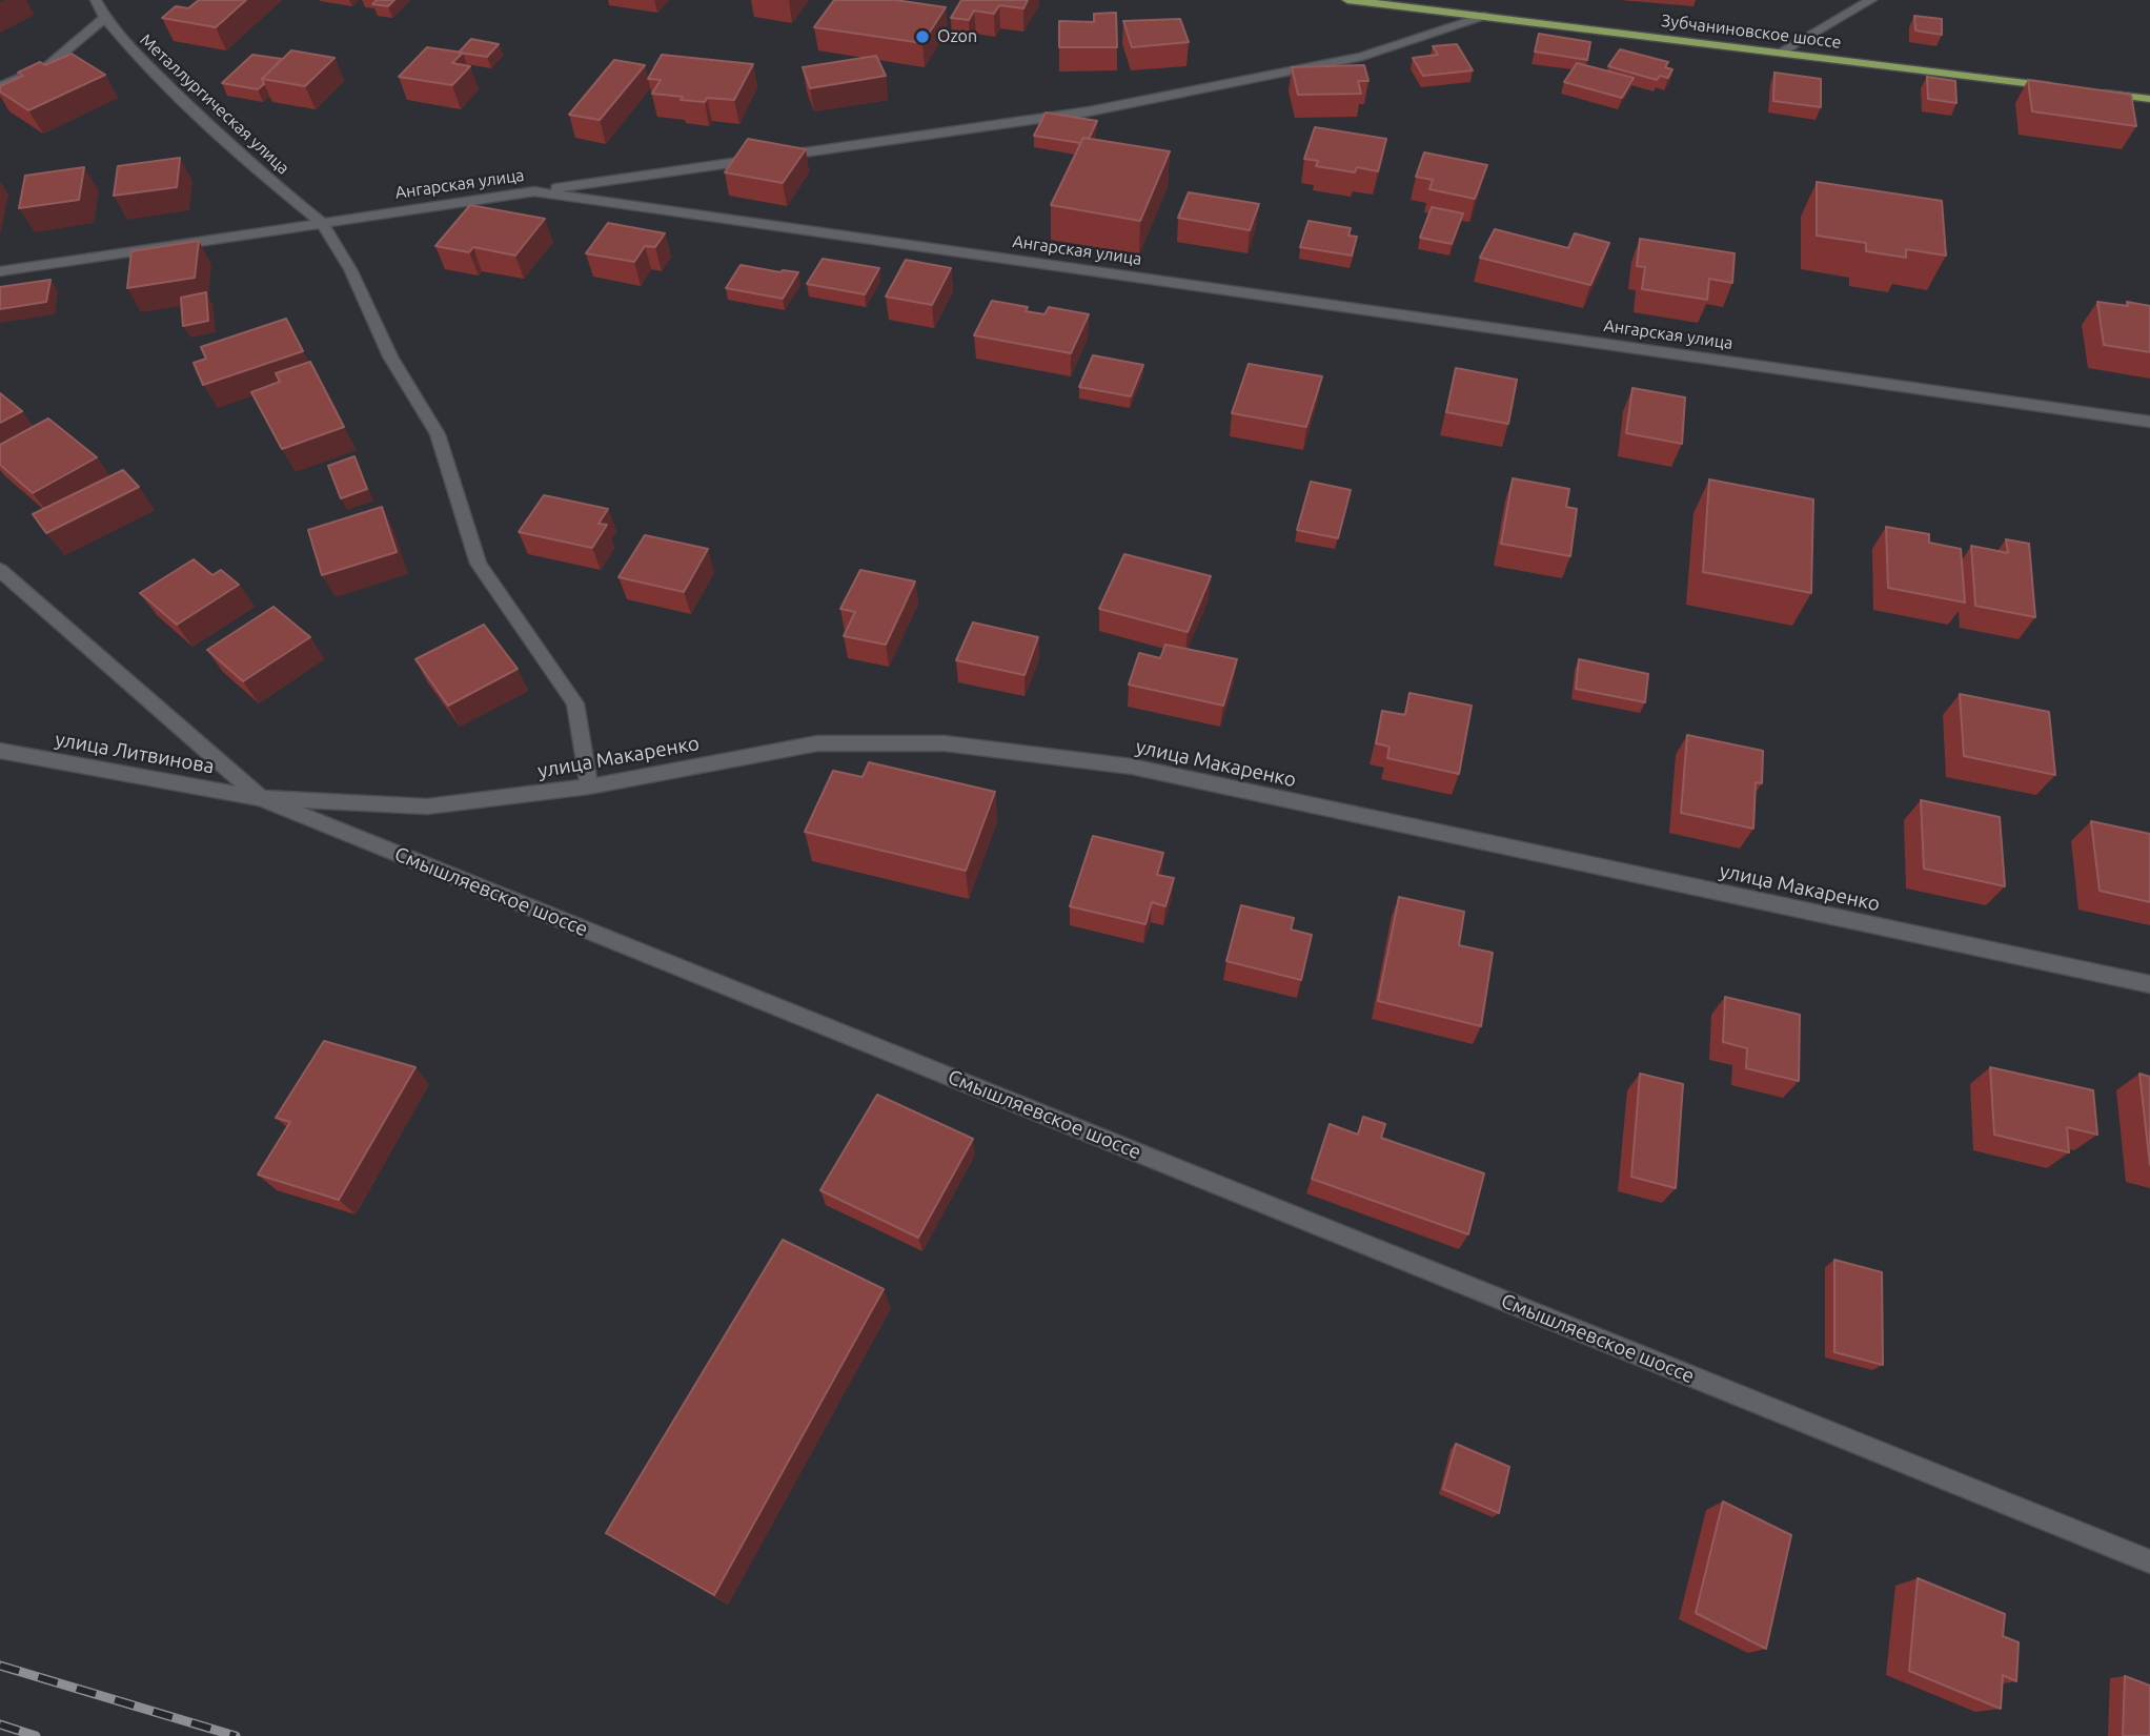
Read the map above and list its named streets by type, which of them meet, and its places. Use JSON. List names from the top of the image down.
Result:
{
  "streets": {
    "main road": ["Зубчаниновское шоссе"],
    "street": [
      "Металлургическая улица",
      "Ангарская улица",
      "улица Литвинова",
      "улица Макаренко",
      "Смышляевское шоссе"
    ]
  },
  "crossings": [
    ["Металлургическая улица", "Ангарская улица"],
    ["Металлургическая улица", "улица Макаренко"],
    ["улица Литвинова", "улица Макаренко"],
    ["улица Литвинова", "Смышляевское шоссе"],
    ["улица Макаренко", "Смышляевское шоссе"]
  ],
  "places": ["Ozon"]
}
